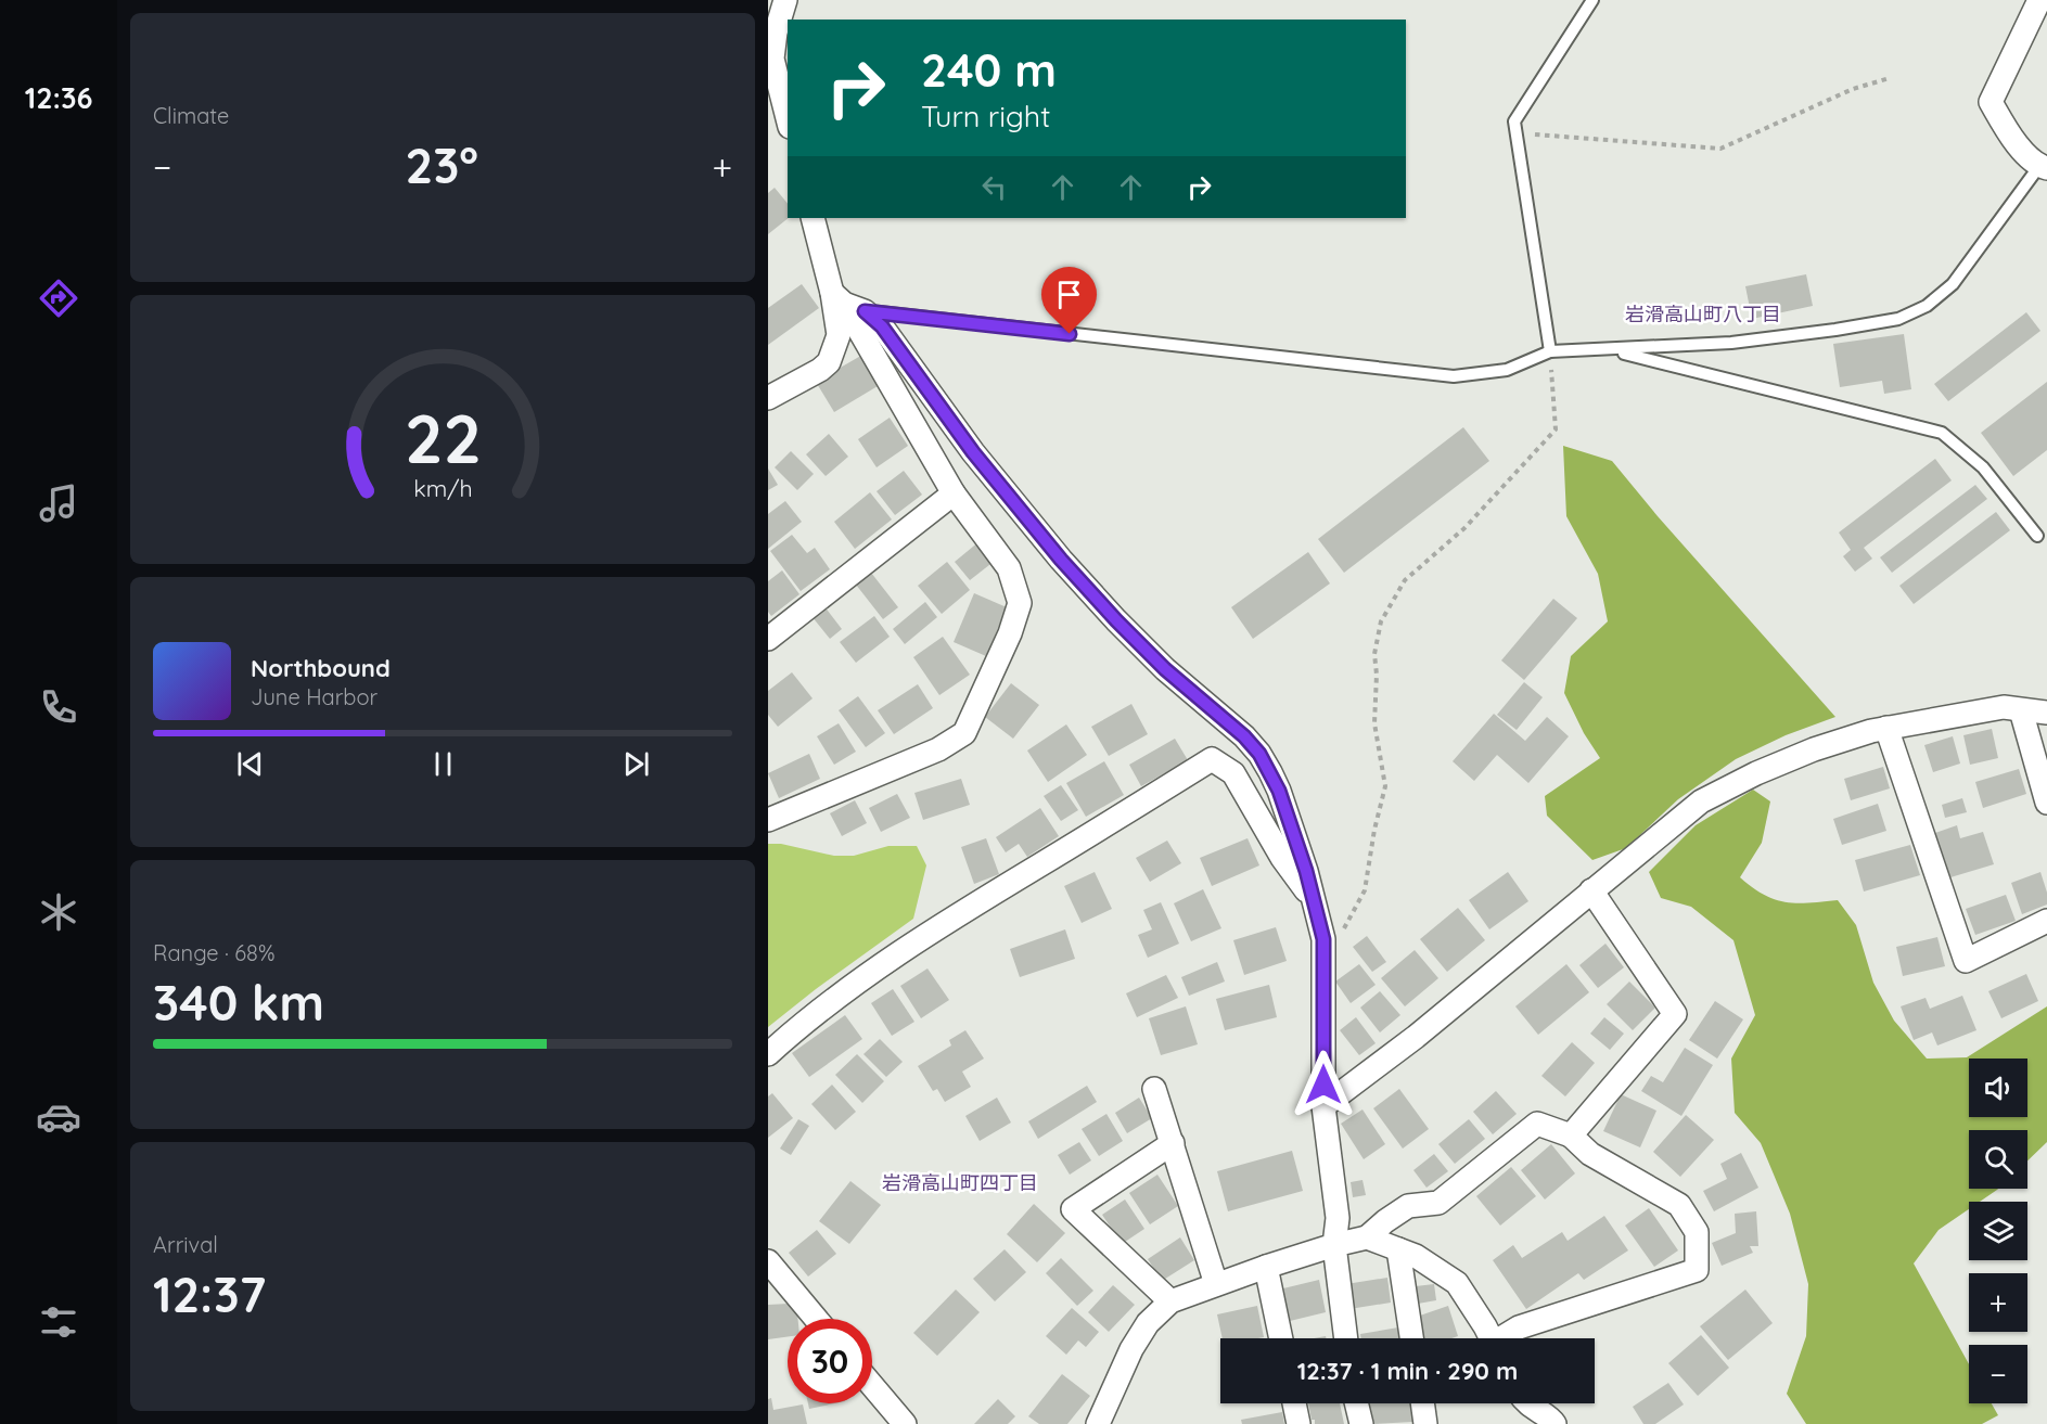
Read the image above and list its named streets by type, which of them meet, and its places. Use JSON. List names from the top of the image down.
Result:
{
  "districts": ["岩滑高山町八丁目", "岩滑高山町四丁目"],
  "page": {
    "tabs": "12:36",
    "tile": [
      "Climate",
      ["Range · 68%", "340 km"],
      ["Arrival", "12:37"]
    ],
    "turn": ["240 m", "Turn right"],
    "heat": ["−", "23°", "+"],
    "song": ["Northbound", "June Harbor"],
    "map_buttons": ["+", "−"],
    "limit": "30",
    "trip": "12:37 · 1 min · 290 m",
    "gauge": ["22", "km/h"]
  }
}
